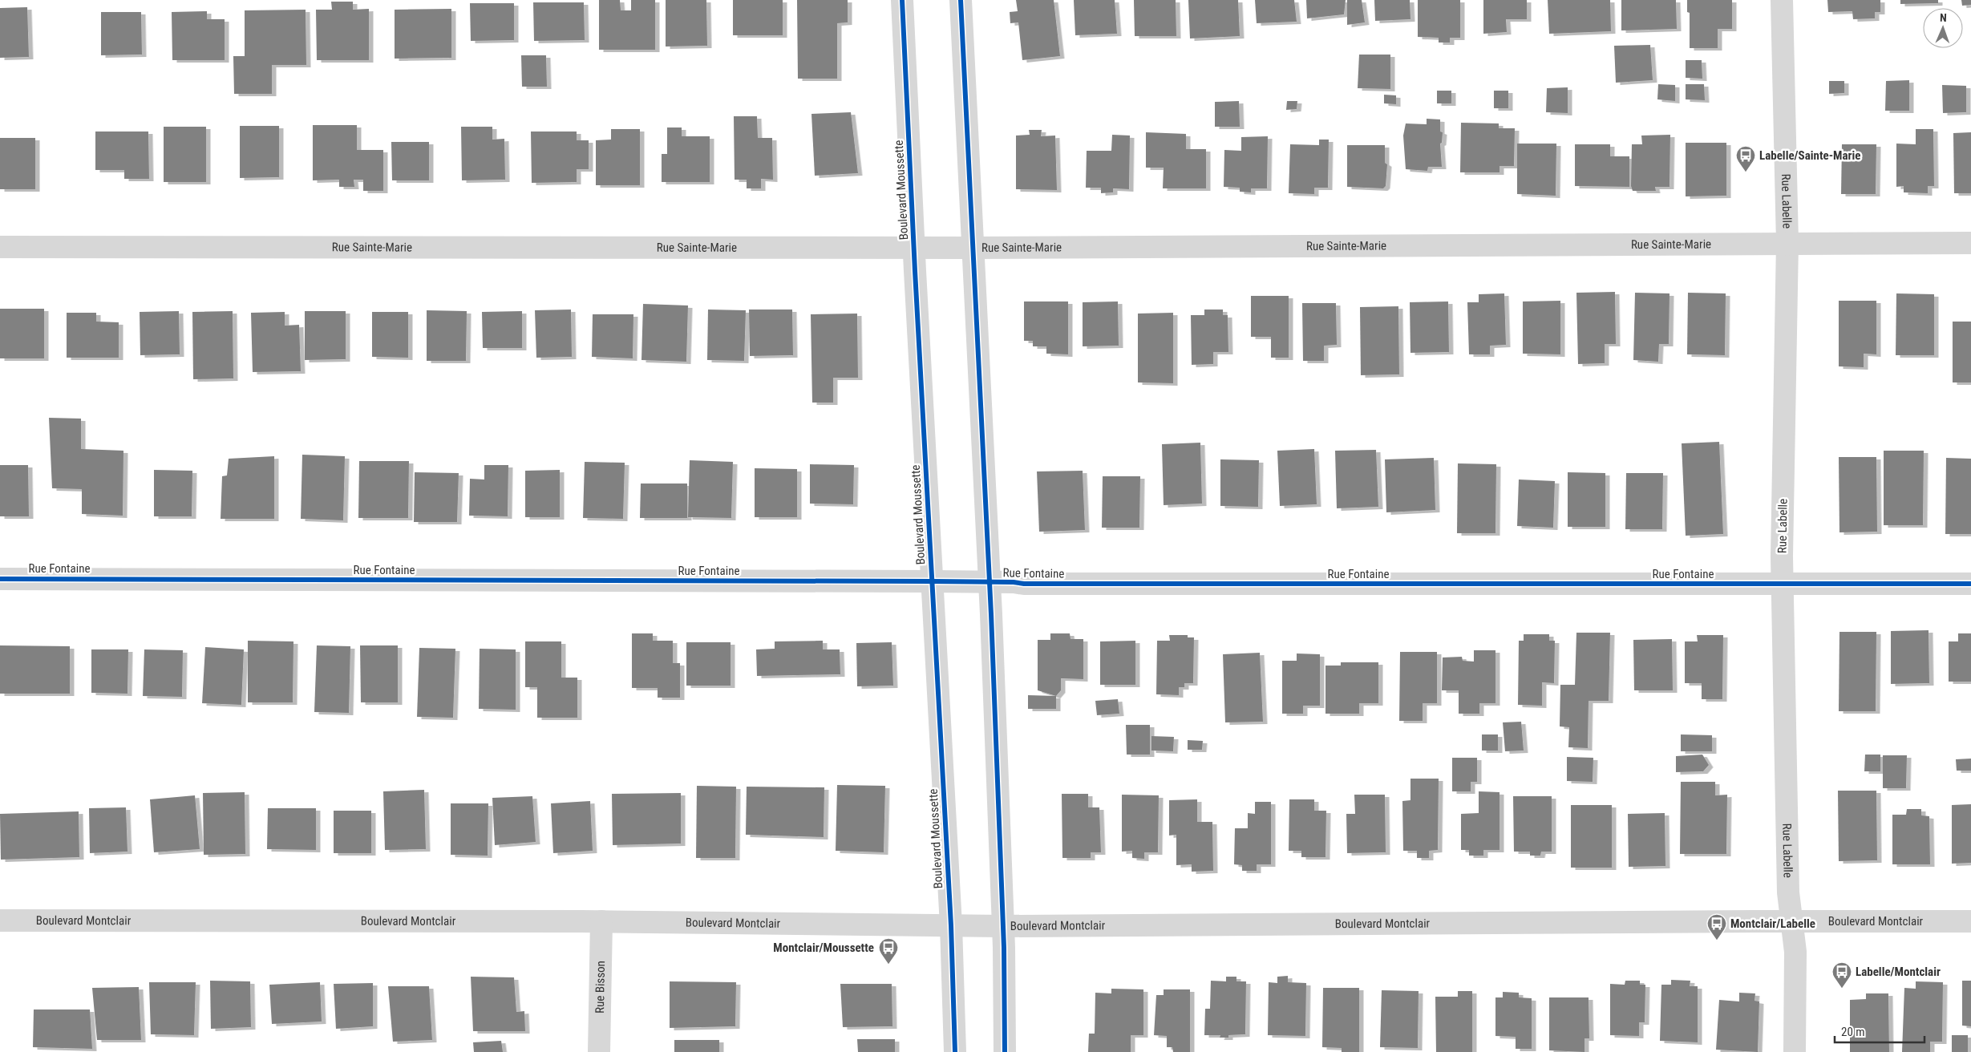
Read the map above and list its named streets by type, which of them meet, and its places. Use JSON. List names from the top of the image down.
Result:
{
  "streets": {
    "street": [
      "Boulevard Moussette",
      "Rue Labelle",
      "Rue Sainte-Marie",
      "Rue Fontaine",
      "Boulevard Montclair",
      "Rue Bisson"
    ]
  },
  "crossings": [
    ["Boulevard Moussette", "Rue Sainte-Marie"],
    ["Boulevard Moussette", "Rue Fontaine"],
    ["Boulevard Moussette", "Boulevard Montclair"],
    ["Rue Labelle", "Rue Sainte-Marie"],
    ["Rue Labelle", "Rue Fontaine"],
    ["Rue Labelle", "Boulevard Montclair"],
    ["Boulevard Montclair", "Rue Bisson"]
  ],
  "places": {
    "bus stop": [
      "Labelle/Sainte-Marie",
      "Montclair/Labelle",
      "Montclair/Moussette",
      "Labelle/Montclair"
    ]
  },
  "scale_bar": "20 m",
  "north": "top"
}
